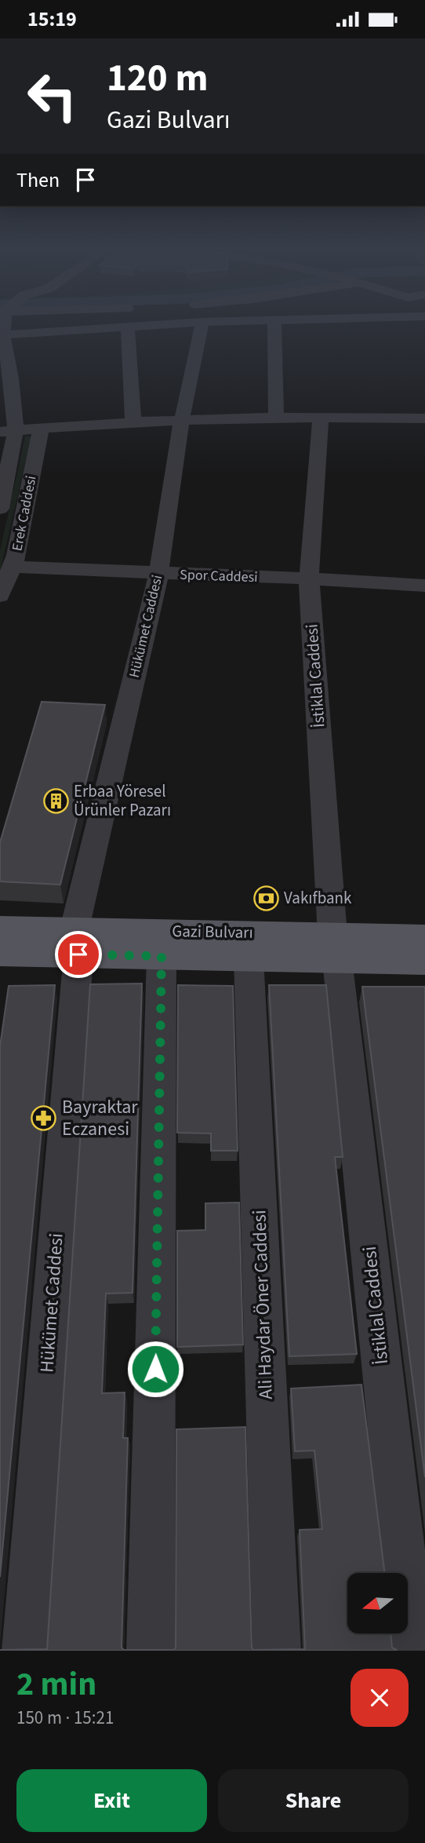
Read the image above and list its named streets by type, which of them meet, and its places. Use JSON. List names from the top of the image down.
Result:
{
  "streets": {
    "main road": ["Gazi Bulvarı"],
    "street": [
      "Erek Caddesi",
      "Spor Caddesi",
      "Hükümet Caddesi",
      "İstiklal Caddesi",
      "Ali Haydar Öner Caddesi"
    ]
  },
  "crossings": [
    ["Erek Caddesi", "Spor Caddesi"],
    ["Spor Caddesi", "Hükümet Caddesi"],
    ["Spor Caddesi", "İstiklal Caddesi"],
    ["Hükümet Caddesi", "Gazi Bulvarı"],
    ["İstiklal Caddesi", "Gazi Bulvarı"],
    ["Gazi Bulvarı", "Ali Haydar Öner Caddesi"]
  ],
  "places": {
    "building": ["Erbaa Yöresel Ürünler Pazarı"],
    "bank": ["Vakıfbank"],
    "pharmacy": ["Bayraktar Eczanesi"]
  },
  "north": "left",
  "page": {
    "status": "15:19",
    "turn": ["120 m", "Gazi Bulvarı"],
    "then": "Then",
    "heading": ["2 min", "150 m · 15:21"],
    "buttons": ["Exit", "Share"]
  }
}
